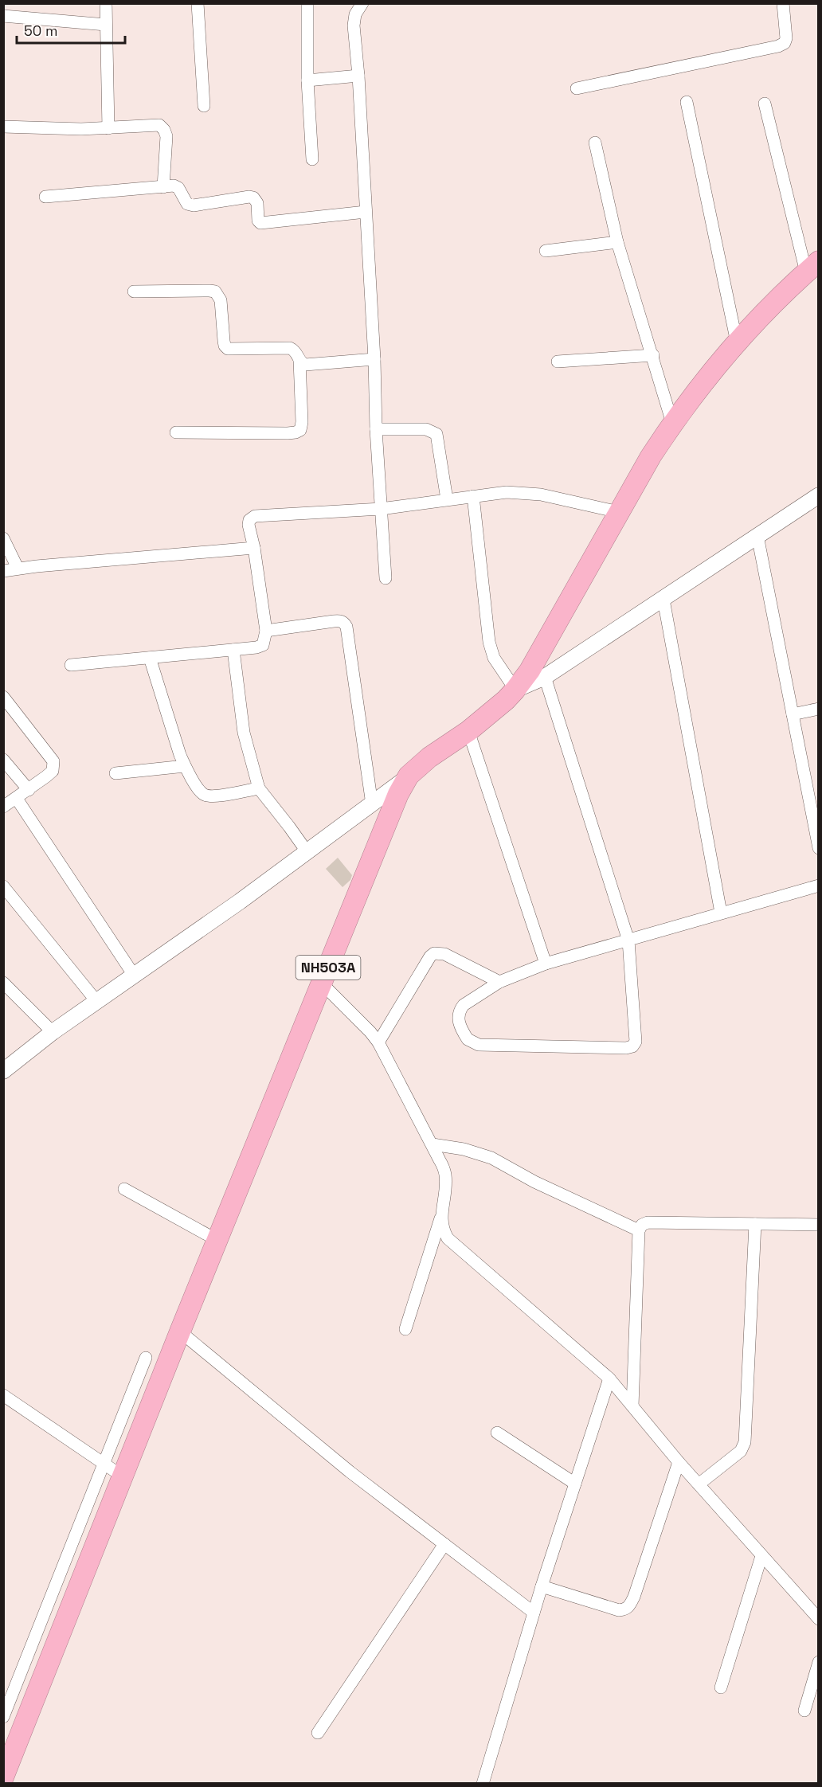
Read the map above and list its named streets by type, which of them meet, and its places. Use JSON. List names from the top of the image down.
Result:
{
  "streets": {
    "highway": ["NH503A"]
  },
  "scale_bar": "50 m"
}
